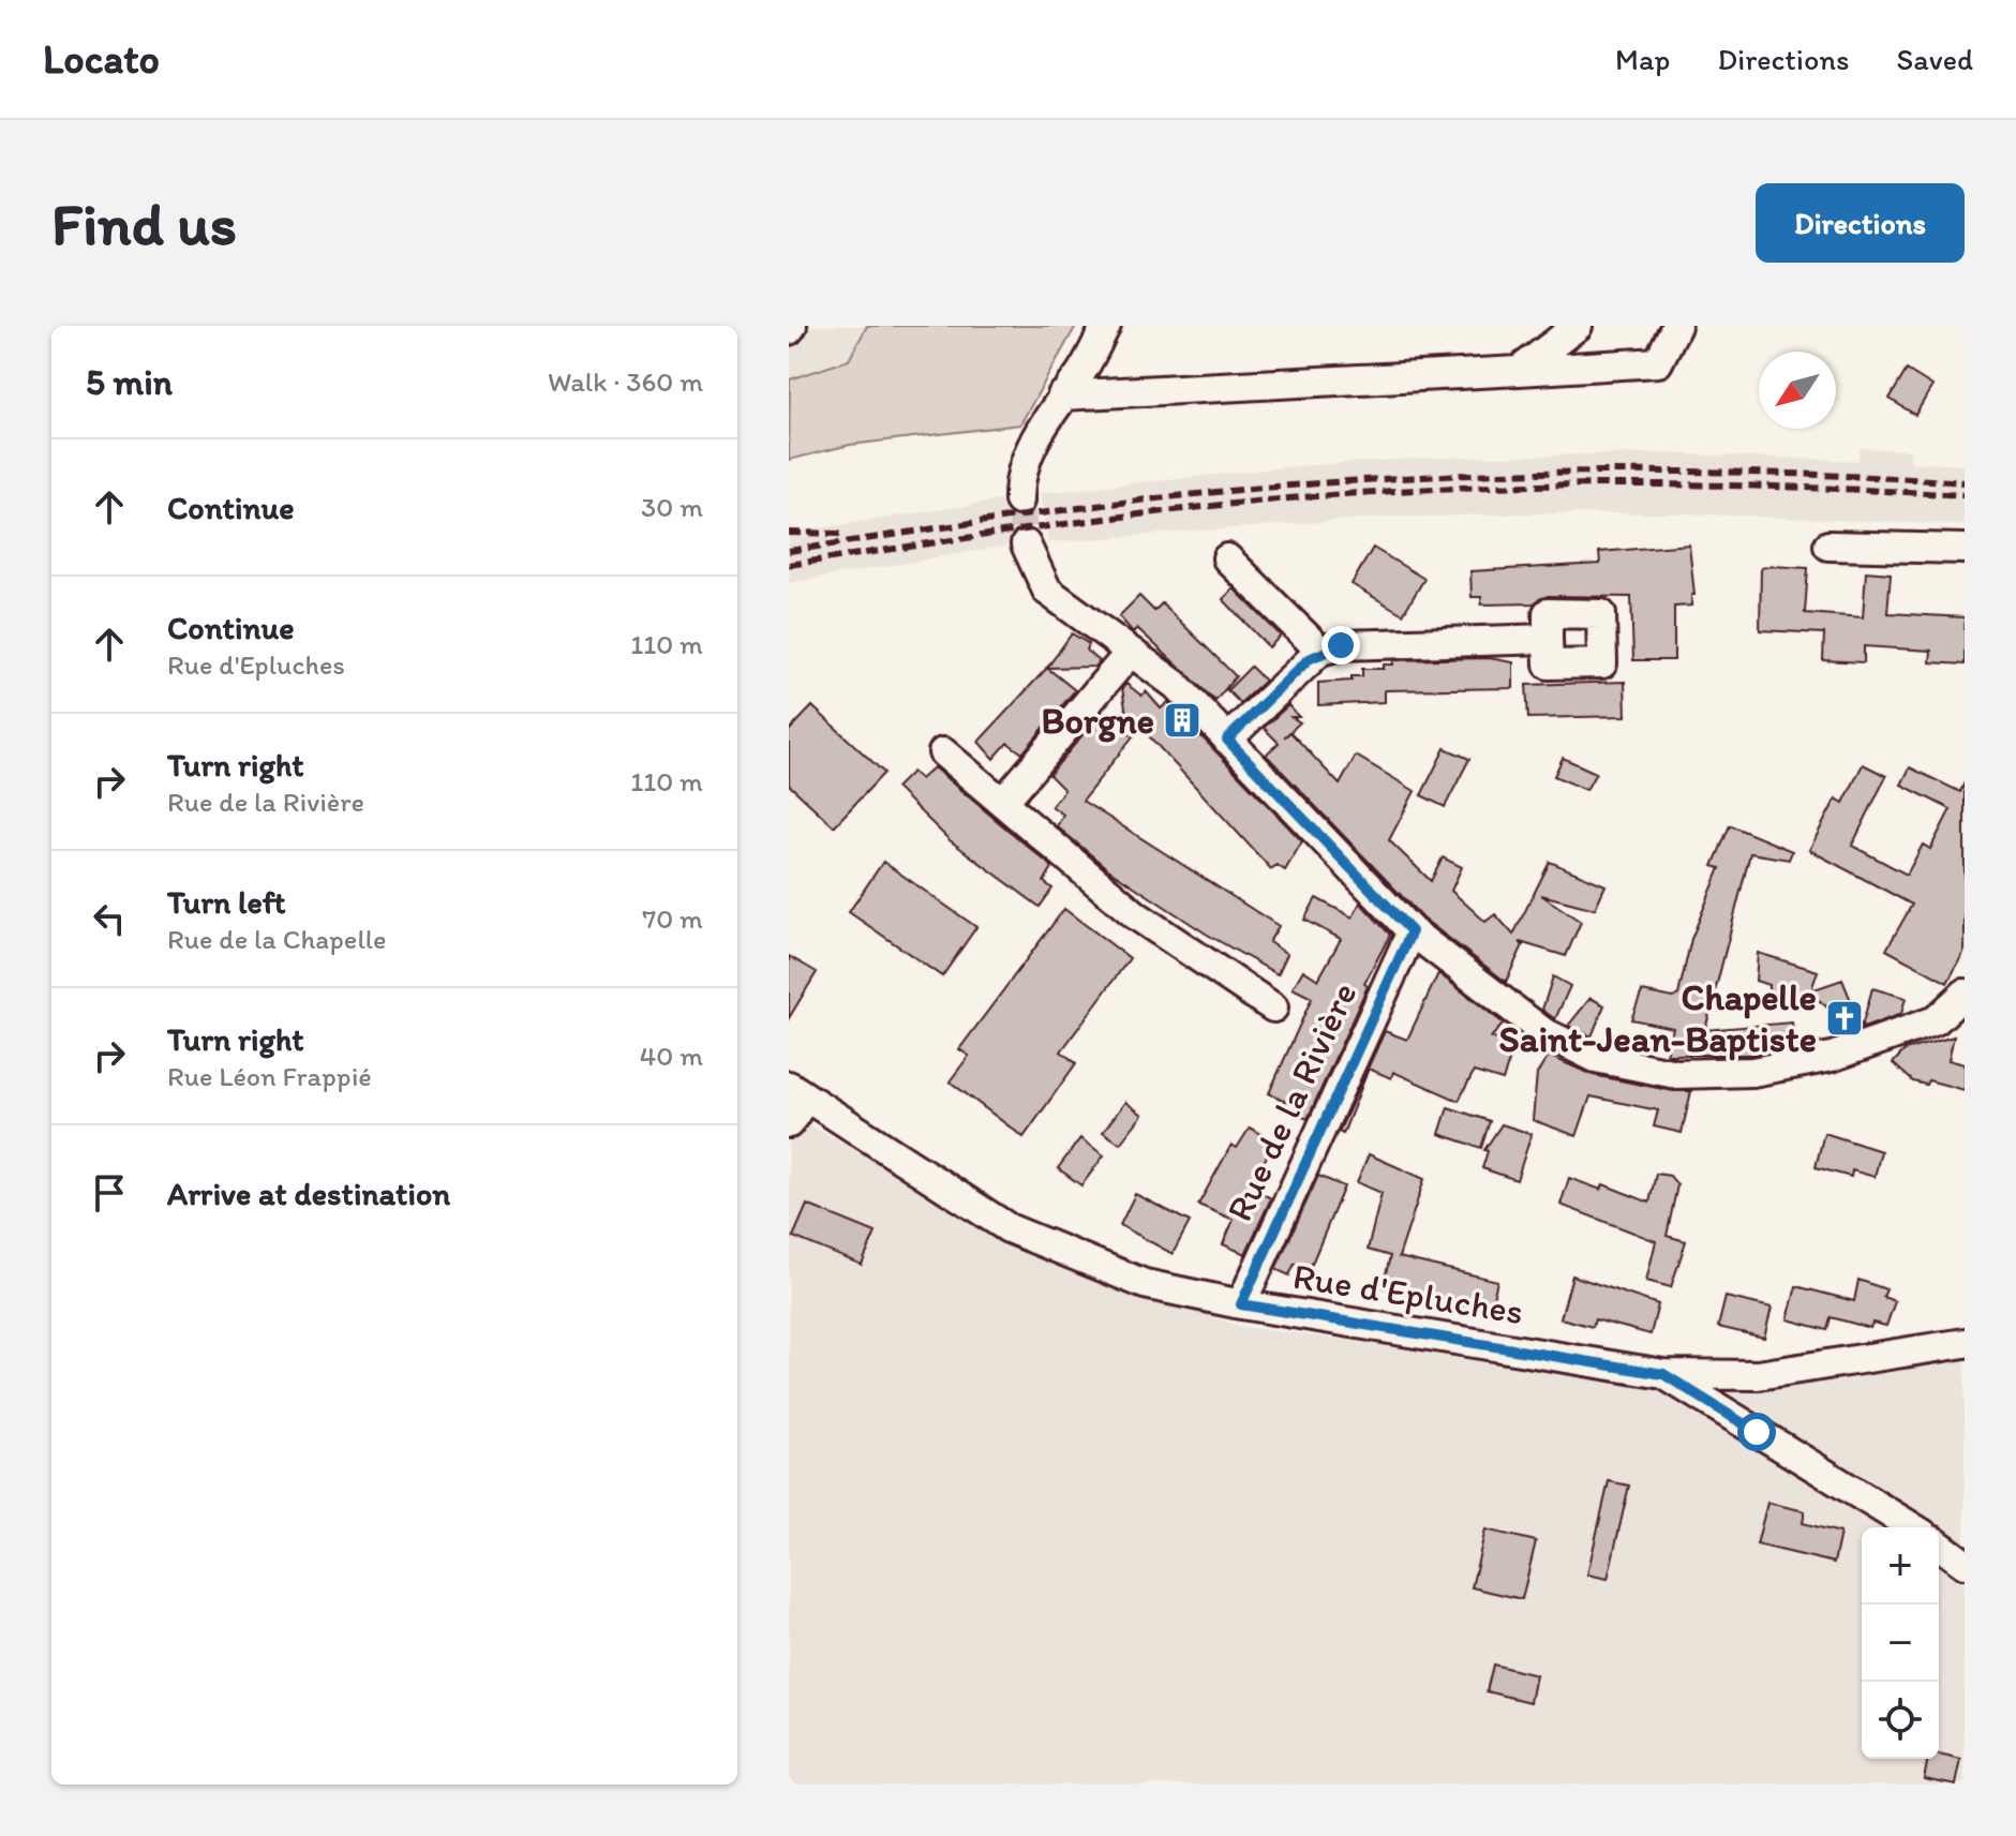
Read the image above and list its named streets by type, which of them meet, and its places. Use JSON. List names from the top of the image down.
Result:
{
  "streets": {
    "street": ["Rue de la Rivière", "Rue d'Epluches"]
  },
  "crossings": [
    ["Rue de la Rivière", "Rue d'Epluches"]
  ],
  "places": {
    "building": ["Borgne"],
    "church": ["Chapelle Saint-Jean-Baptiste"]
  },
  "north": "bottom left",
  "page": {
    "header": "Locato",
    "nav": ["Map", "Directions", "Saved"],
    "buttons": "Directions",
    "title": "Find us",
    "heading": ["5 min", "Walk · 360 m"],
    "list": [
      ["Continue", "30 m"],
      ["Continue", "Rue d'Epluches", "110 m"],
      ["Turn right", "Rue de la Rivière", "110 m"],
      ["Turn left", "Rue de la Chapelle", "70 m"],
      ["Turn right", "Rue Léon Frappié", "40 m"],
      "Arrive at destination"
    ],
    "map_buttons": ["+", "−"]
  }
}
